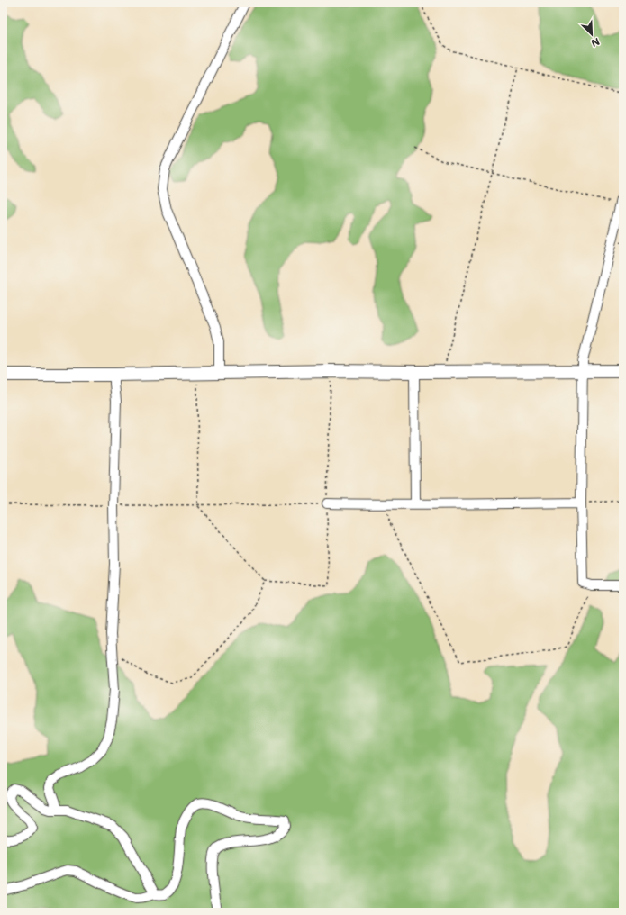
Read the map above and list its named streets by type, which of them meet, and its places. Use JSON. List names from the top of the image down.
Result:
{
  "north": "bottom right"
}
